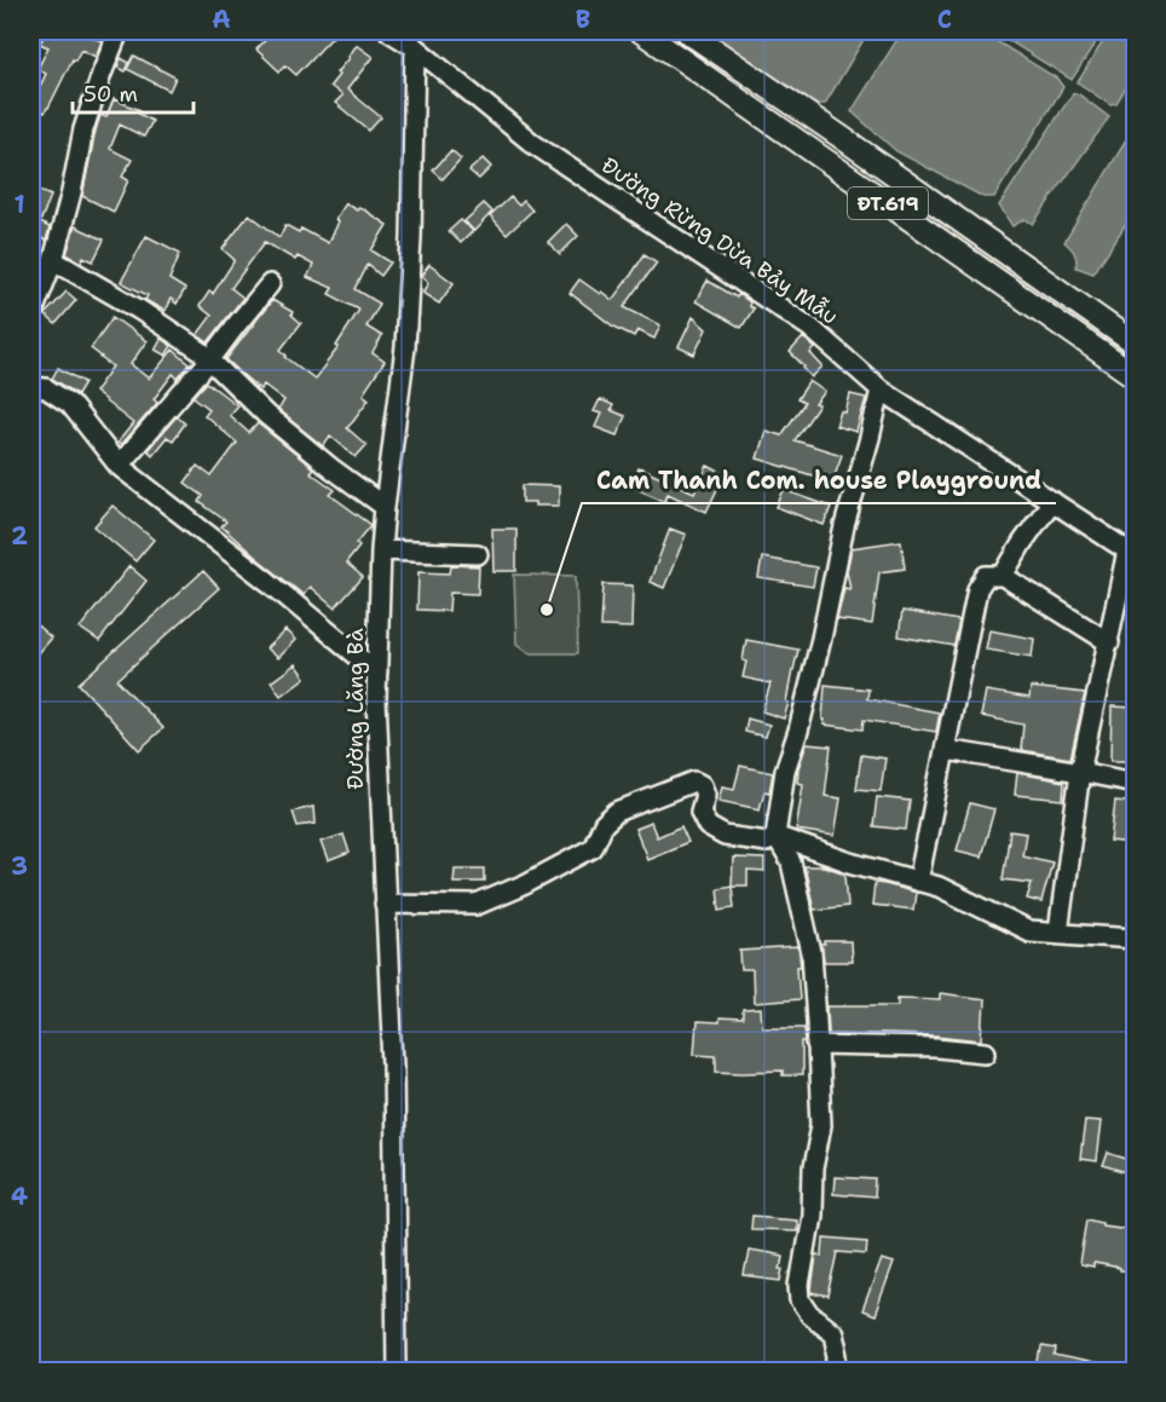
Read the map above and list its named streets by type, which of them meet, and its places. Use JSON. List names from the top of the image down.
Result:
{
  "streets": {
    "main road": ["ĐT.619"],
    "street": ["Đường Rừng Dừa Bảy Mẫu", "Đường Lăng Bà"]
  },
  "crossings": [
    ["Đường Rừng Dừa Bảy Mẫu", "Đường Lăng Bà"]
  ],
  "places": ["Cam Thanh Com. house Playground"],
  "scale_bar": "50 m",
  "grid": {
    "columns": ["A", "B", "C"],
    "rows": [
      "1",
      "2",
      "3",
      "4"
    ]
  }
}
